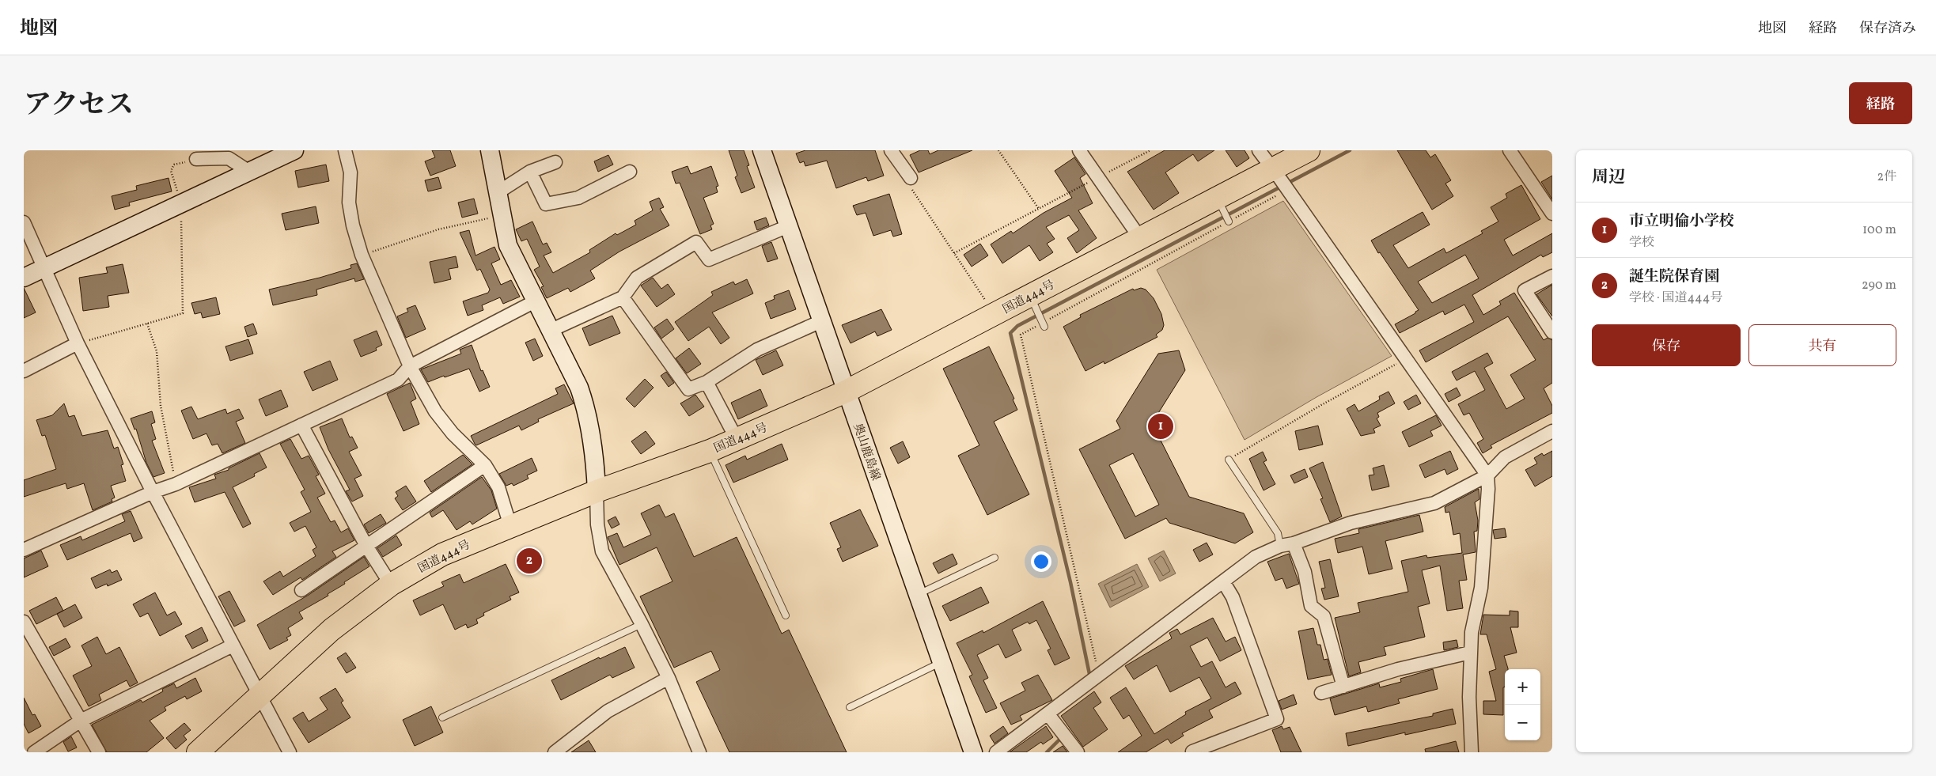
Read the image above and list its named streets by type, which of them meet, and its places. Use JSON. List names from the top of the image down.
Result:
{
  "streets": {
    "highway": ["国道444号"],
    "street": ["奥山鹿島線"]
  },
  "crossings": [
    ["国道444号", "奥山鹿島線"]
  ],
  "page": {
    "header": "地図",
    "nav": ["地図", "経路", "保存済み"],
    "title": "アクセス",
    "buttons": [
      "経路",
      ["保存", "共有"]
    ],
    "heading": ["周辺", "2件"],
    "list": [
      {
        "mark": "1",
        "name": "市立明倫小学校",
        "note": "学校",
        "value": "100 m"
      },
      {
        "mark": "2",
        "name": "誕生院保育園",
        "note": "学校 · 国道444号",
        "value": "290 m"
      }
    ],
    "pins": ["1", "2"],
    "map_buttons": ["+", "−"]
  }
}
